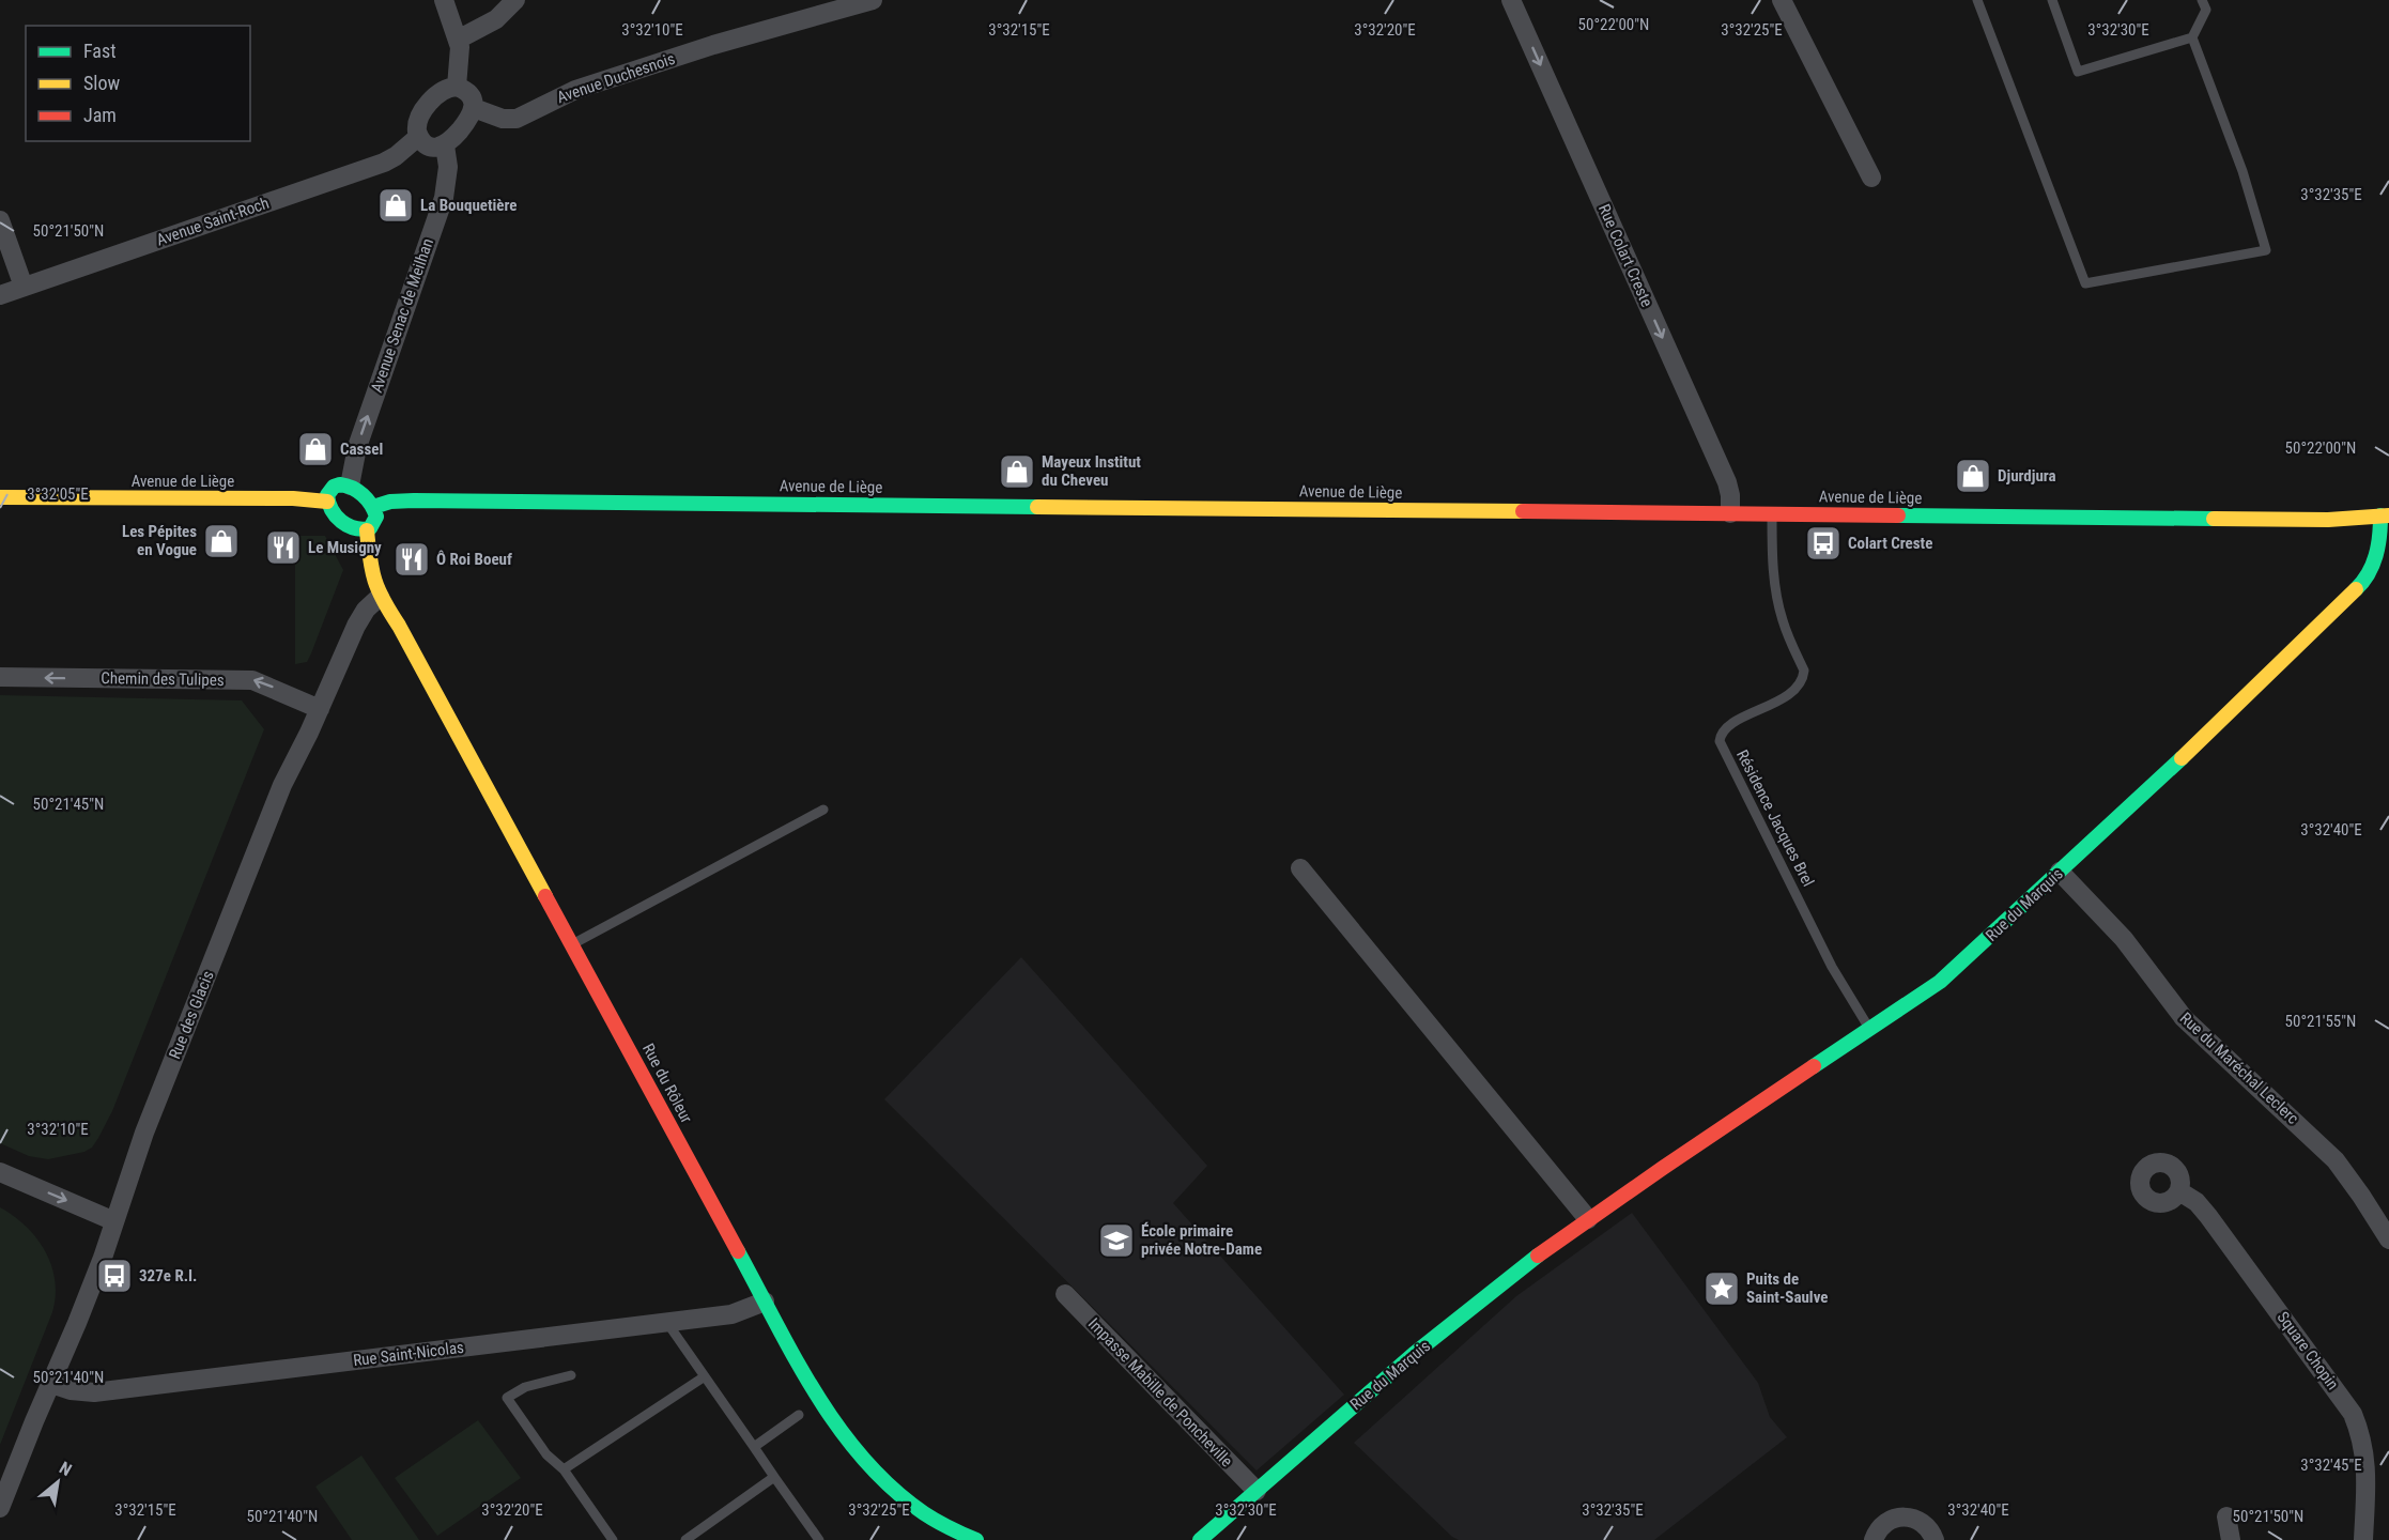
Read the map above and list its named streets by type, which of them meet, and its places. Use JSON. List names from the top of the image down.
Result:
{
  "streets": {
    "main road": ["Avenue de Liège", "Rue du Marquis", "Rue du Rôleur"],
    "street": [
      "Avenue Duchesnois",
      "Avenue Saint-Roch",
      "Rue Colart Creste",
      "Avenue Senac de Meilhan",
      "Chemin des Tulipes",
      "Rue des Glacis",
      "Rue du Maréchal Leclerc",
      "Square Chopin",
      "Rue Saint-Nicolas",
      "Impasse Mabille de Poncheville"
    ],
    "lane": ["Résidence Jacques Brel"]
  },
  "crossings": [
    ["Avenue Duchesnois", "Avenue Saint-Roch"],
    ["Avenue Duchesnois", "Avenue Senac de Meilhan"],
    ["Avenue Saint-Roch", "Avenue Senac de Meilhan"],
    ["Rue Colart Creste", "Avenue de Liège"],
    ["Avenue Senac de Meilhan", "Avenue de Liège"],
    ["Avenue de Liège", "Résidence Jacques Brel"],
    ["Avenue de Liège", "Rue du Marquis"],
    ["Chemin des Tulipes", "Rue des Glacis"],
    ["Résidence Jacques Brel", "Rue du Marquis"],
    ["Rue du Marquis", "Rue du Maréchal Leclerc"],
    ["Rue du Marquis", "Impasse Mabille de Poncheville"],
    ["Rue des Glacis", "Rue du Rôleur"],
    ["Rue des Glacis", "Rue Saint-Nicolas"],
    ["Rue du Rôleur", "Rue Saint-Nicolas"]
  ],
  "one_way": ["Rue Colart Creste", "Avenue Senac de Meilhan", "Chemin des Tulipes"],
  "places": {
    "shop": [
      "La Bouquetière",
      "Cassel",
      "Mayeux Institut du Cheveu",
      "Djurdjura",
      "Les Pépites en Vogue"
    ],
    "bus stop": ["Colart Creste", "327e R.I."],
    "restaurant": ["Le Musigny", "Ô Roi Boeuf"],
    "school or university": ["École primaire privée Notre-Dame"],
    "place": ["Puits de Saint-Saulve"]
  },
  "legend": ["Fast", "Slow", "Jam"],
  "north": "top right",
  "coordinates": [
    "50°22'00\"N",
    "3°32'10\"E",
    "3°32'20\"E",
    "3°32'30\"E",
    "3°32'15\"E",
    "3°32'25\"E",
    "3°32'35\"E",
    "50°21'50\"N",
    "3°32'05\"E",
    "50°21'45\"N",
    "3°32'40\"E",
    "50°21'55\"N",
    "50°21'40\"N",
    "3°32'45\"E"
  ]
}
